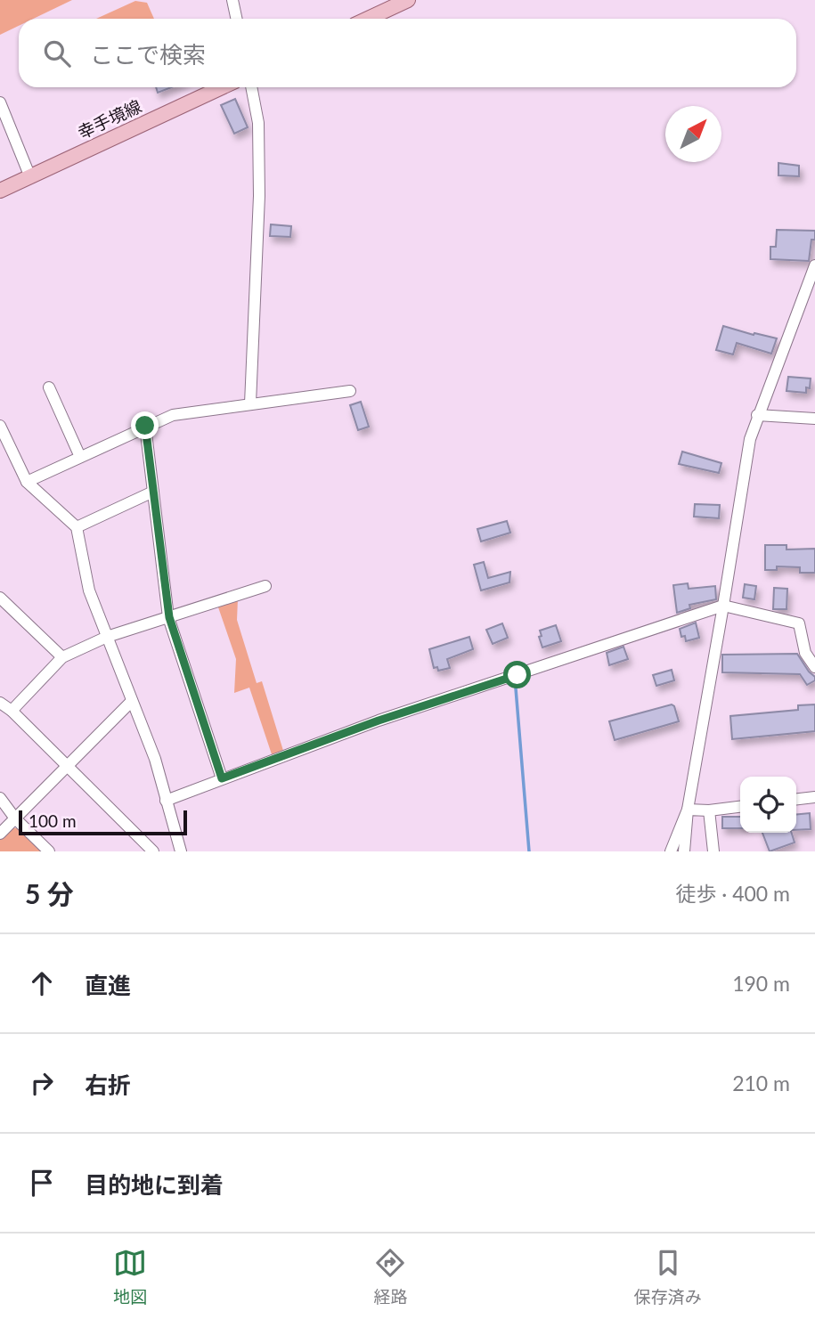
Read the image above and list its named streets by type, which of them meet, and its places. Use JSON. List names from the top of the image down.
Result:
{
  "streets": {
    "main road": ["幸手境線"]
  },
  "scale_bar": "100 m",
  "north": "top right",
  "page": {
    "search": "ここで検索",
    "scale": "100 m",
    "heading": ["5 分", "徒歩 · 400 m"],
    "list": [
      ["直進", "190 m"],
      ["右折", "210 m"],
      "目的地に到着"
    ],
    "nav": ["地図", "経路", "保存済み"]
  }
}
